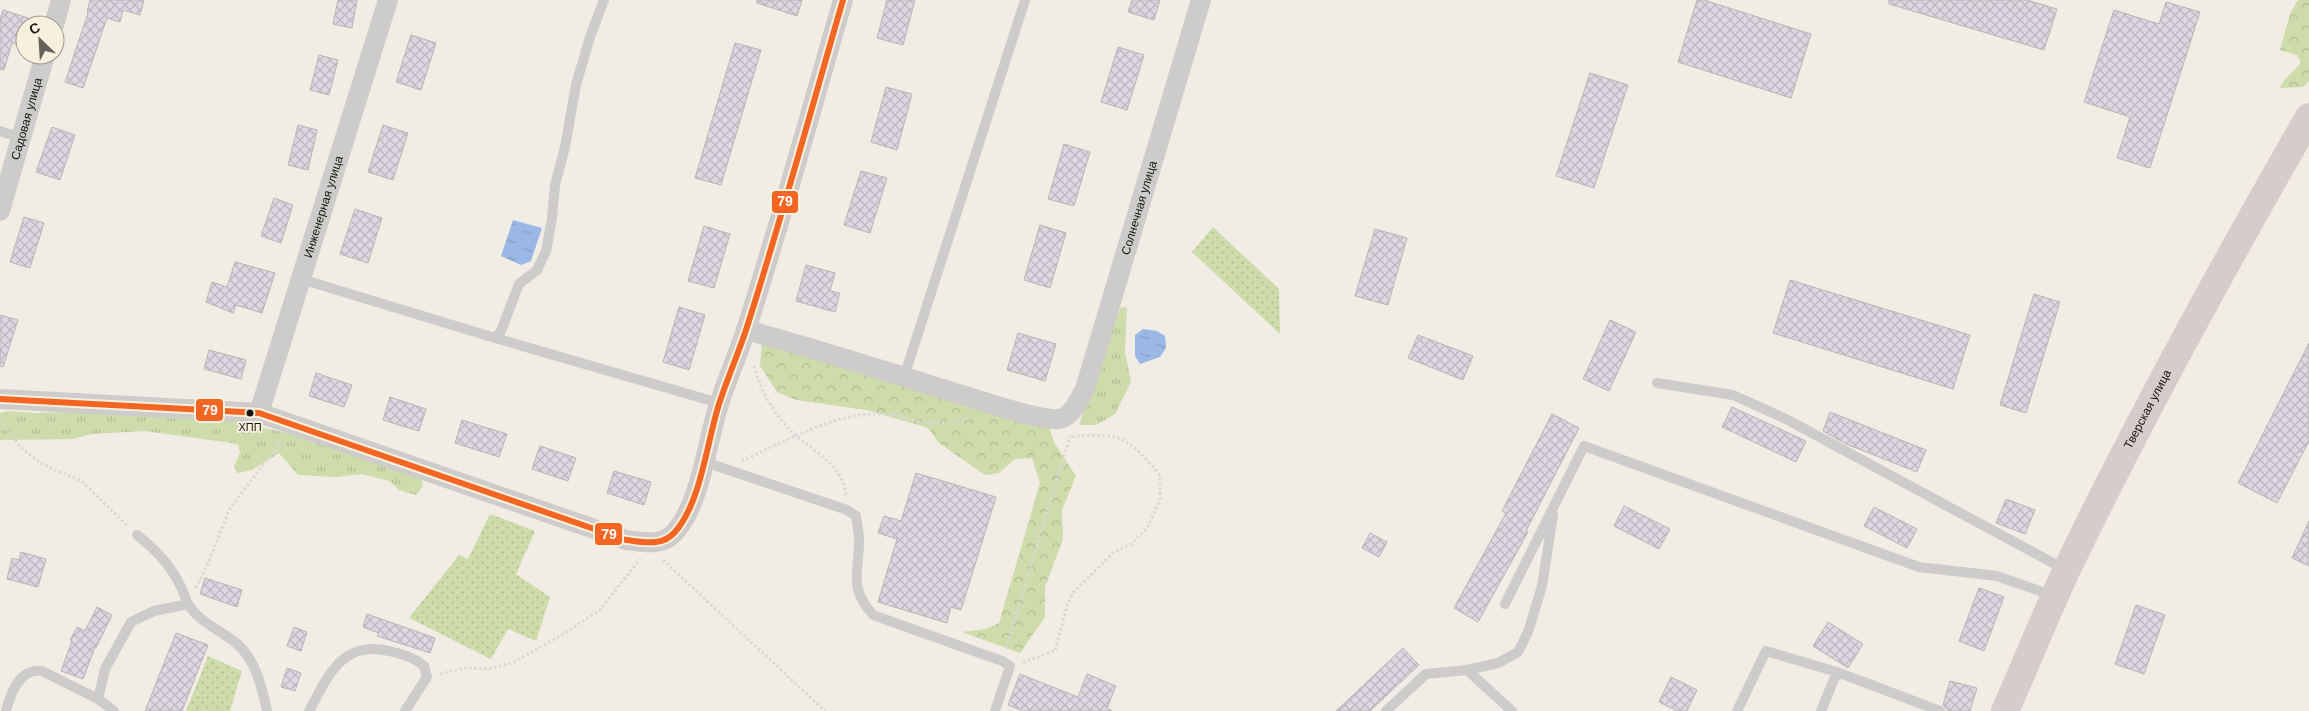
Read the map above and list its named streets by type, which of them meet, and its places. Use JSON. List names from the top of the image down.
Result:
{
  "streets": {
    "main road": ["Тверская улица"],
    "street": ["Садовая улица", "Инженерная улица", "Солнечная улица"]
  },
  "places": ["ХПП"],
  "lines": ["transit line 79"],
  "north": "top left"
}
